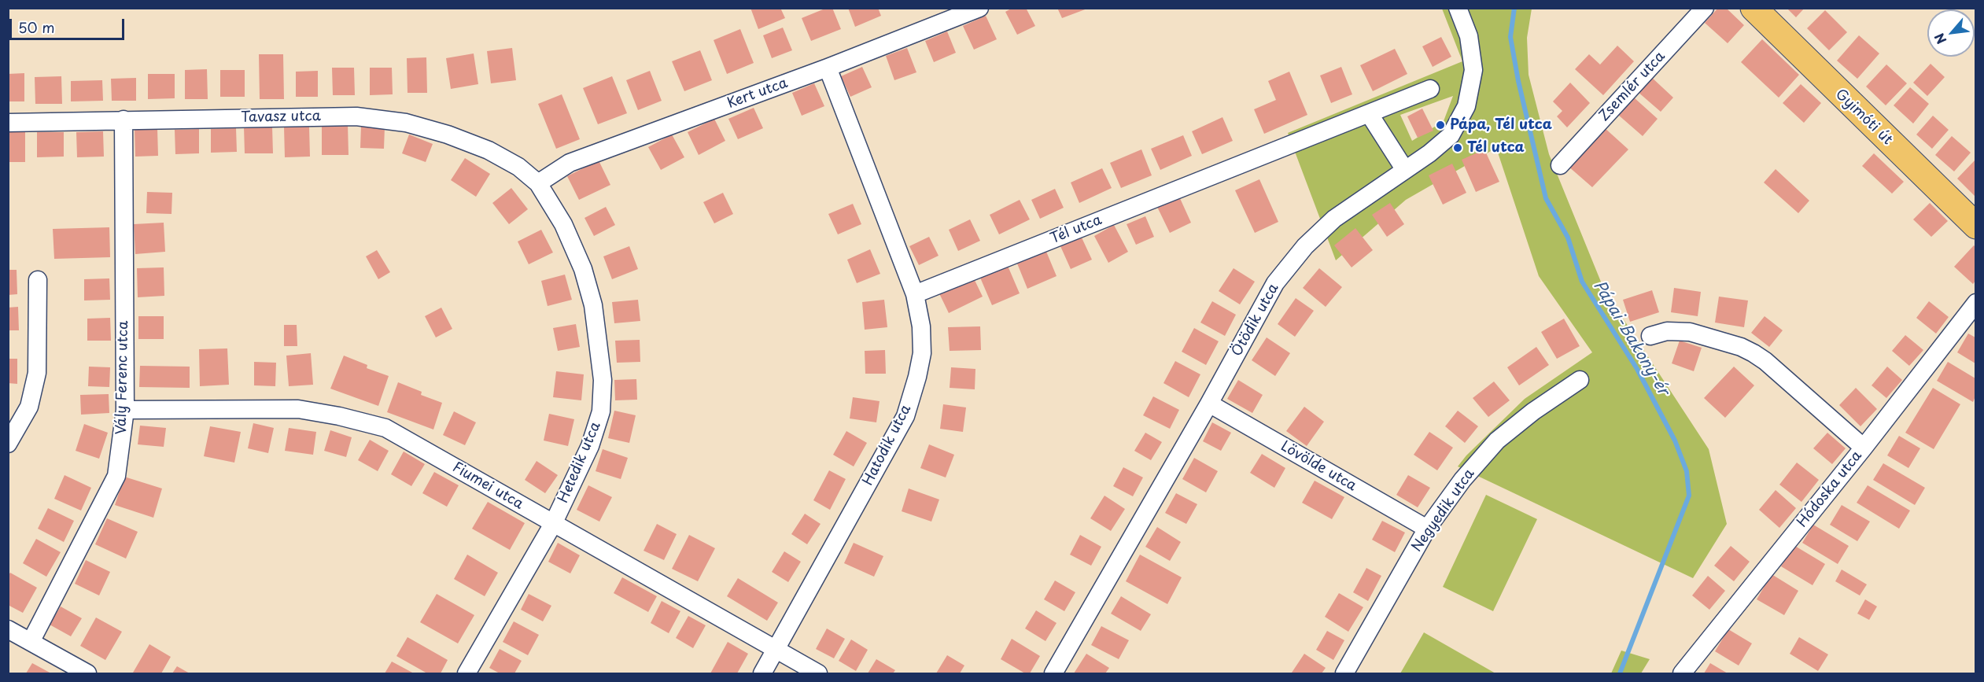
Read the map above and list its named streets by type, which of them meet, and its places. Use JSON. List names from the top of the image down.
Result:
{
  "streets": {
    "main road": ["Gyimóti út"],
    "street": [
      "Zsemlér utca",
      "Kert utca",
      "Tavasz utca",
      "Tél utca",
      "Ötödik utca",
      "Vály Ferenc utca",
      "Hatodik utca",
      "Hetedik utca",
      "Lövölde utca",
      "Fiumei utca",
      "Hódoska utca",
      "Negyedik utca"
    ]
  },
  "crossings": [
    ["Kert utca", "Tavasz utca"],
    ["Kert utca", "Hatodik utca"],
    ["Kert utca", "Hetedik utca"],
    ["Tavasz utca", "Vály Ferenc utca"],
    ["Tavasz utca", "Hetedik utca"],
    ["Tél utca", "Hatodik utca"],
    ["Ötödik utca", "Lövölde utca"],
    ["Vály Ferenc utca", "Fiumei utca"],
    ["Hatodik utca", "Fiumei utca"],
    ["Hetedik utca", "Fiumei utca"],
    ["Lövölde utca", "Negyedik utca"]
  ],
  "water": ["Pápai-Bakony-ér"],
  "places": ["Pápa, Tél utca", "Tél utca"],
  "scale_bar": "50 m",
  "north": "bottom left"
}
